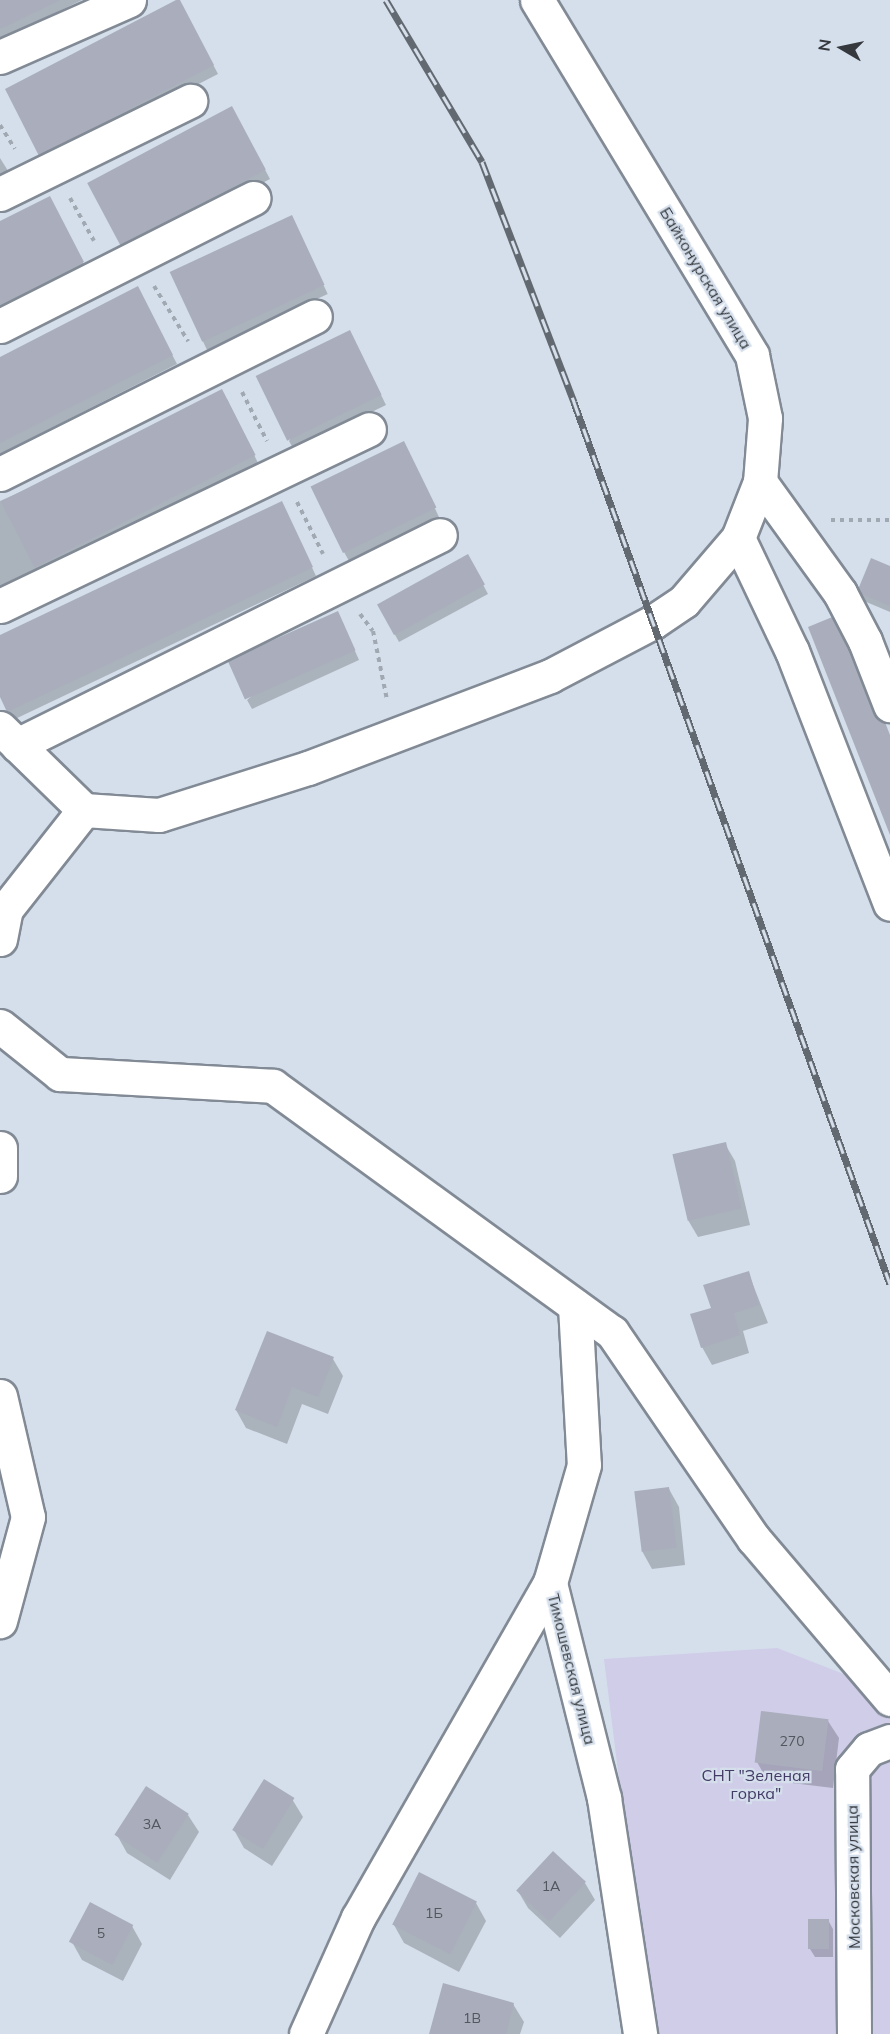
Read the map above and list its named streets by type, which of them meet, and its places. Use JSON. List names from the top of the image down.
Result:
{
  "streets": {
    "street": ["Байконурская улица", "Тимошевская улица", "Московская улица"]
  },
  "parks": ["СНТ \"Зеленая горка\""],
  "house_numbers": [
    "270",
    "3А",
    "1А",
    "1Б",
    "5",
    "1В"
  ],
  "north": "left"
}
